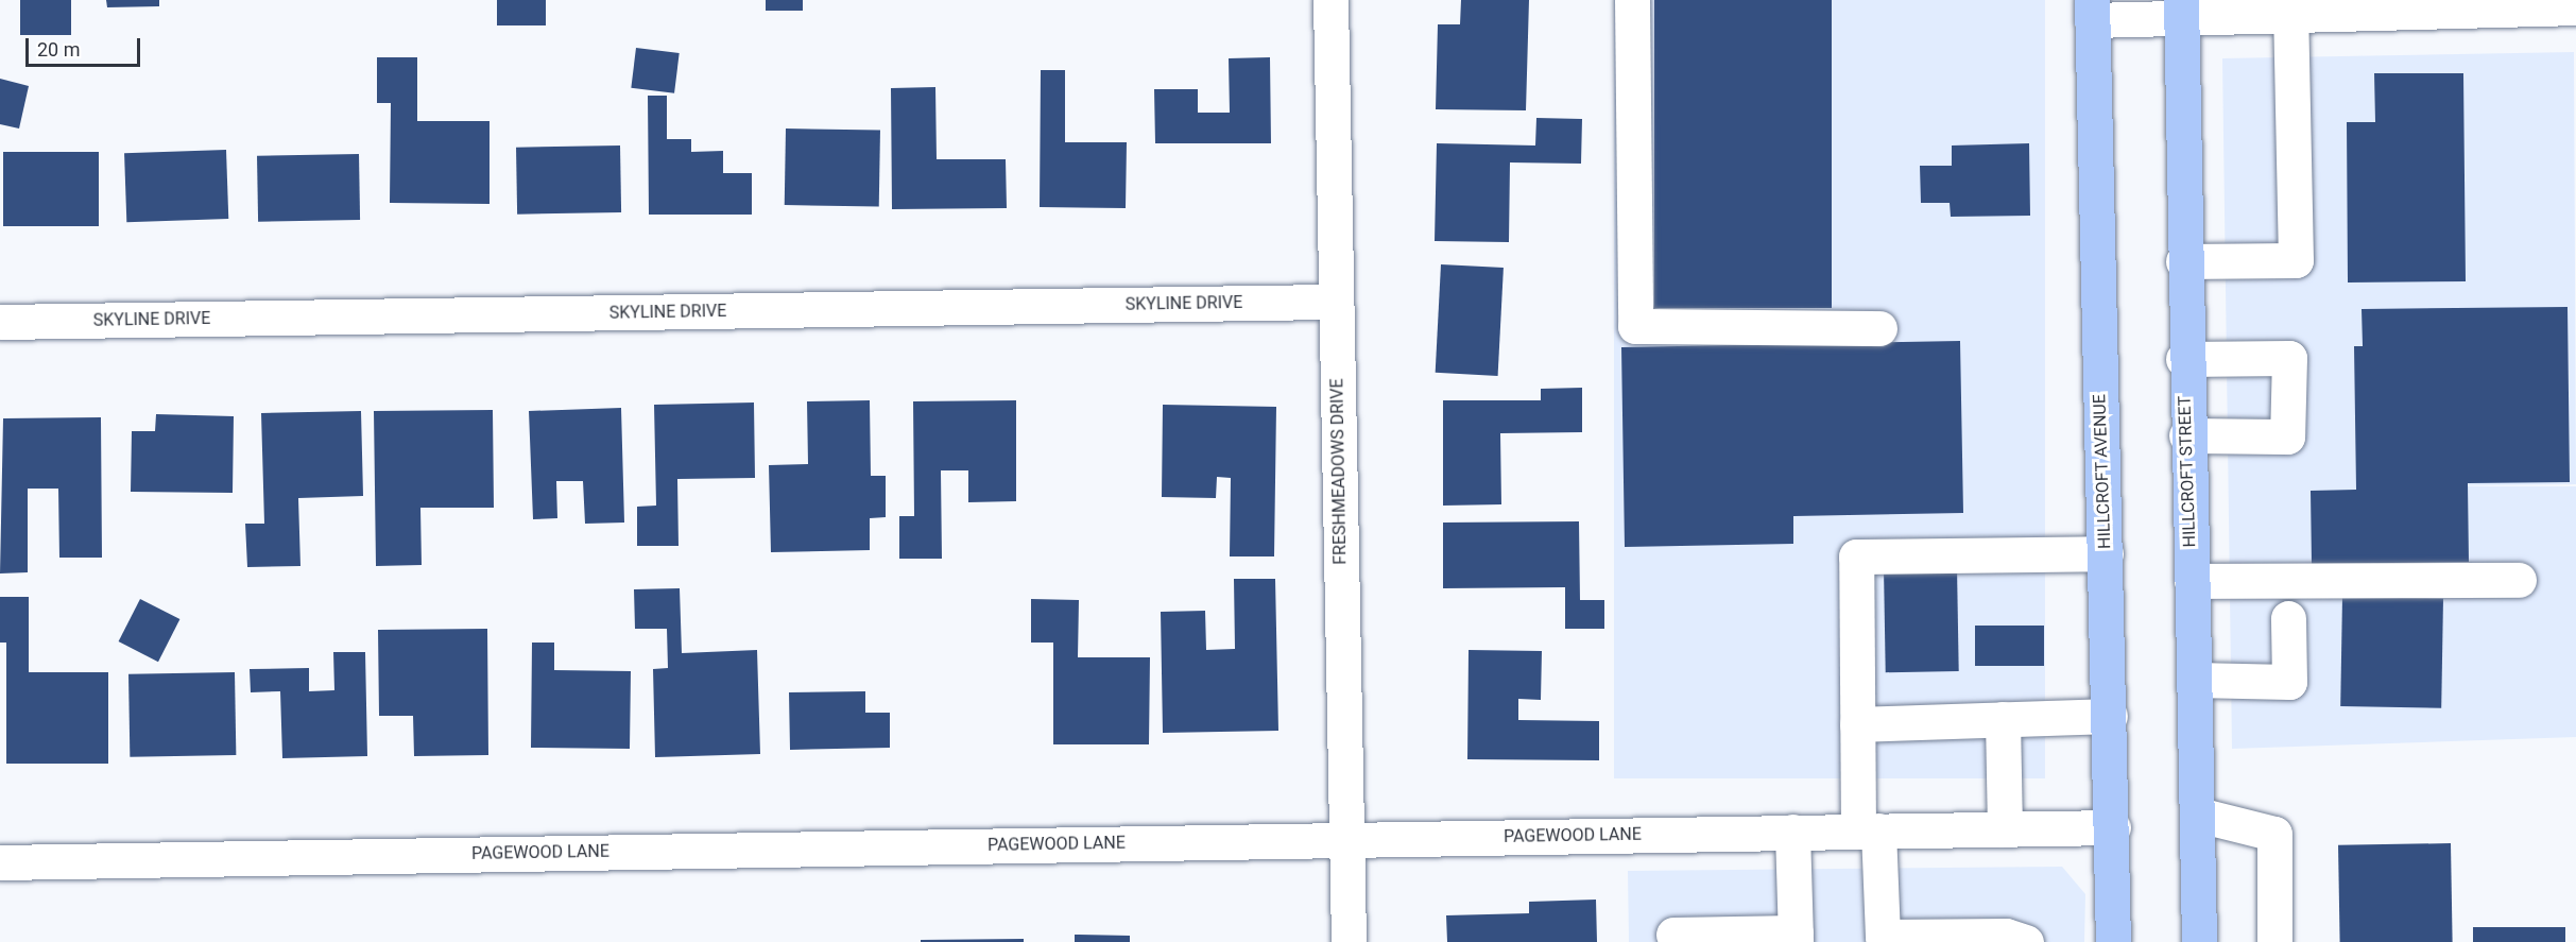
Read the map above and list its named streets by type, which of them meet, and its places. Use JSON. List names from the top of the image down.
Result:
{
  "streets": {
    "main road": ["HILLCROFT AVENUE", "HILLCROFT STREET"],
    "street": ["SKYLINE DRIVE", "FRESHMEADOWS DRIVE", "PAGEWOOD LANE"]
  },
  "crossings": [
    ["SKYLINE DRIVE", "FRESHMEADOWS DRIVE"],
    ["FRESHMEADOWS DRIVE", "PAGEWOOD LANE"],
    ["HILLCROFT AVENUE", "PAGEWOOD LANE"]
  ],
  "scale_bar": "20 m"
}
